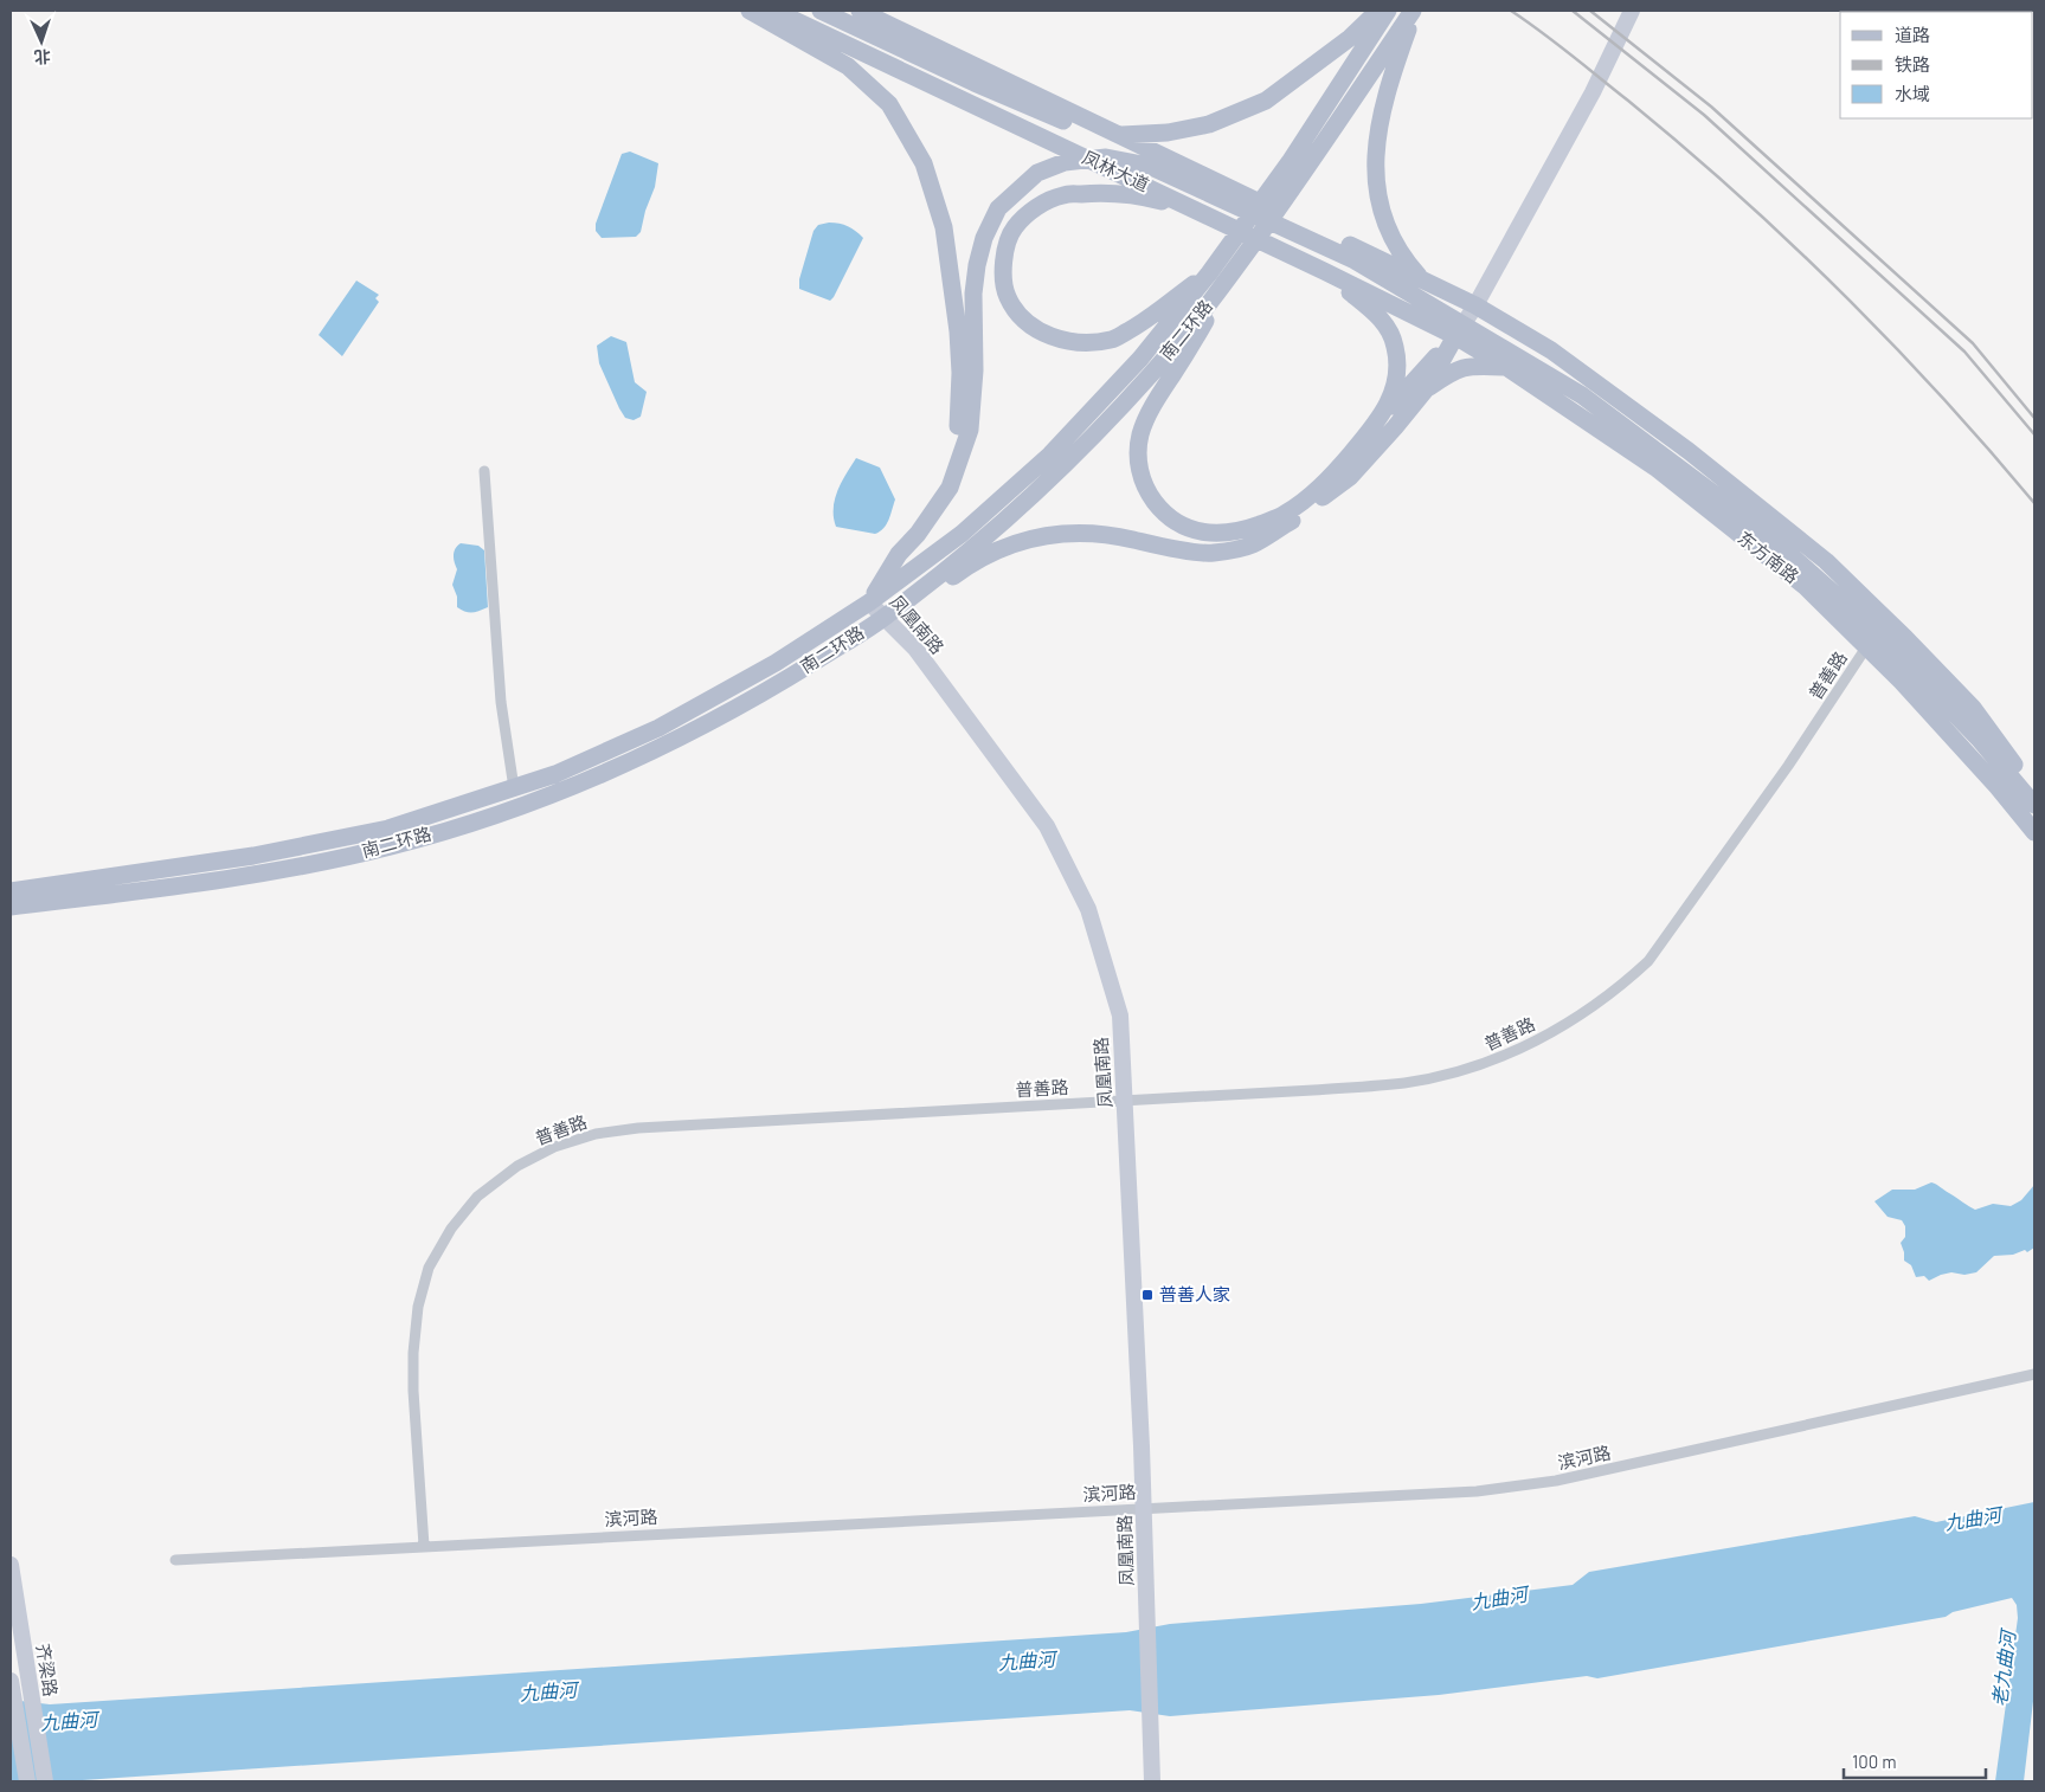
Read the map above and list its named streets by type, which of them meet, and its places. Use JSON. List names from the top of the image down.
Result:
{
  "streets": {
    "main road": ["凤林大道", "南二环路", "东方南路"],
    "street": [
      "凤凰南路",
      "普善路",
      "滨河路",
      "齐梁路"
    ]
  },
  "crossings": [
    ["凤林大道", "东方南路"],
    ["南二环路", "凤凰南路"],
    ["东方南路", "普善路"],
    ["凤凰南路", "普善路"],
    ["凤凰南路", "滨河路"],
    ["普善路", "滨河路"]
  ],
  "water": ["九曲河", "老九曲河"],
  "places": {
    "transit": ["普善人家"]
  },
  "legend": ["道路", "铁路", "水域"],
  "scale_bar": "100 m",
  "north": "bottom"
}
